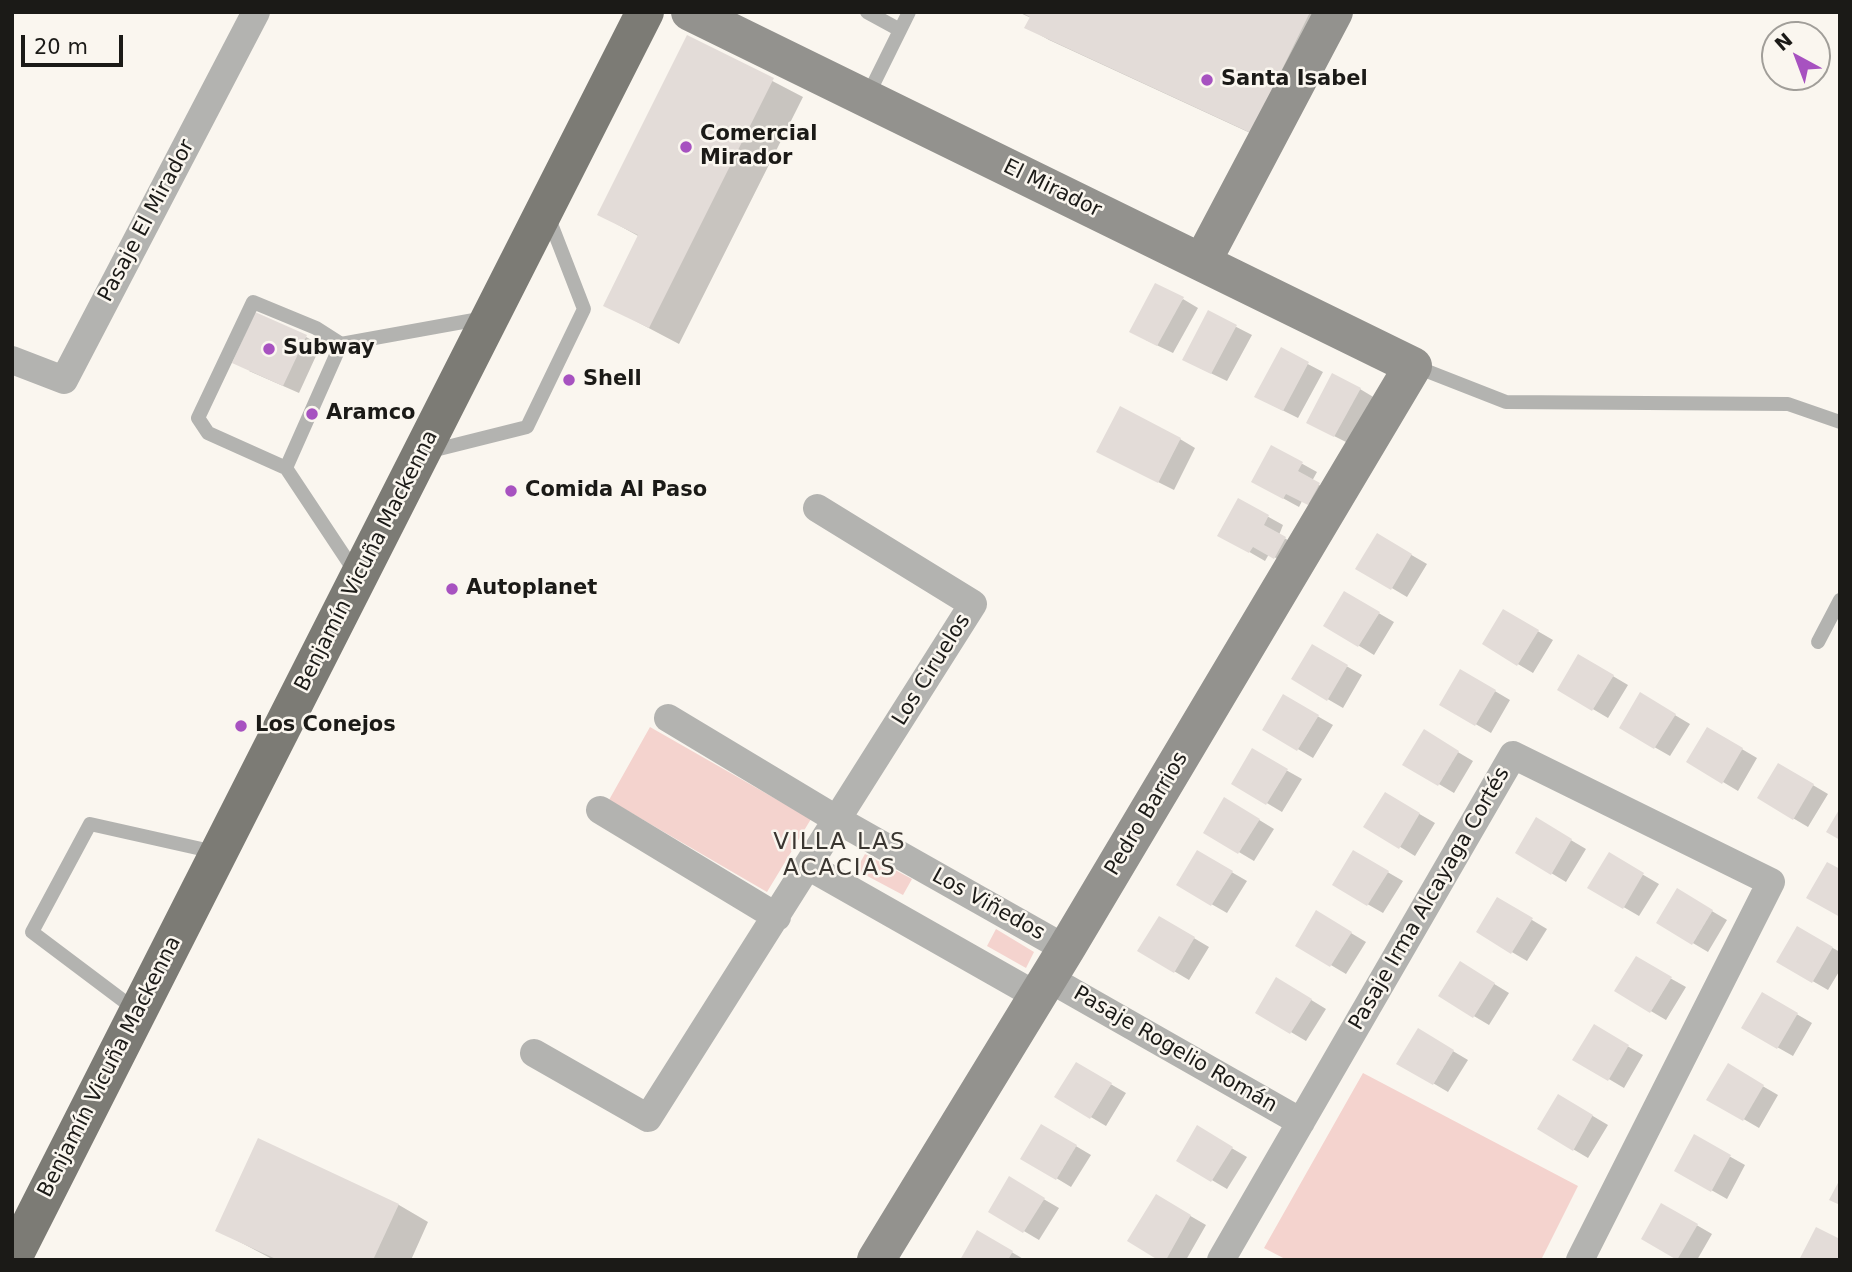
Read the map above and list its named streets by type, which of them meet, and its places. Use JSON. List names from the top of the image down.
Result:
{
  "streets": {
    "main road": ["Benjamín Vicuña Mackenna"],
    "street": [
      "El Mirador",
      "Pasaje El Mirador",
      "Los Ciruelos",
      "Pedro Barrios",
      "Pasaje Irma Alcayaga Cortés",
      "Los Viñedos",
      "Pasaje Rogelio Román"
    ]
  },
  "crossings": [
    ["El Mirador", "Pedro Barrios"],
    ["Los Ciruelos", "Los Viñedos"],
    ["Pedro Barrios", "Los Viñedos"],
    ["Pedro Barrios", "Pasaje Rogelio Román"],
    ["Pasaje Irma Alcayaga Cortés", "Pasaje Rogelio Román"],
    ["Los Viñedos", "Pasaje Rogelio Román"]
  ],
  "districts": ["VILLA LAS ACACIAS"],
  "places": [
    "Santa Isabel",
    "Comercial Mirador",
    "Subway",
    "Shell",
    "Aramco",
    "Comida Al Paso",
    "Autoplanet",
    "Los Conejos"
  ],
  "scale_bar": "20 m",
  "north": "top left"
}
